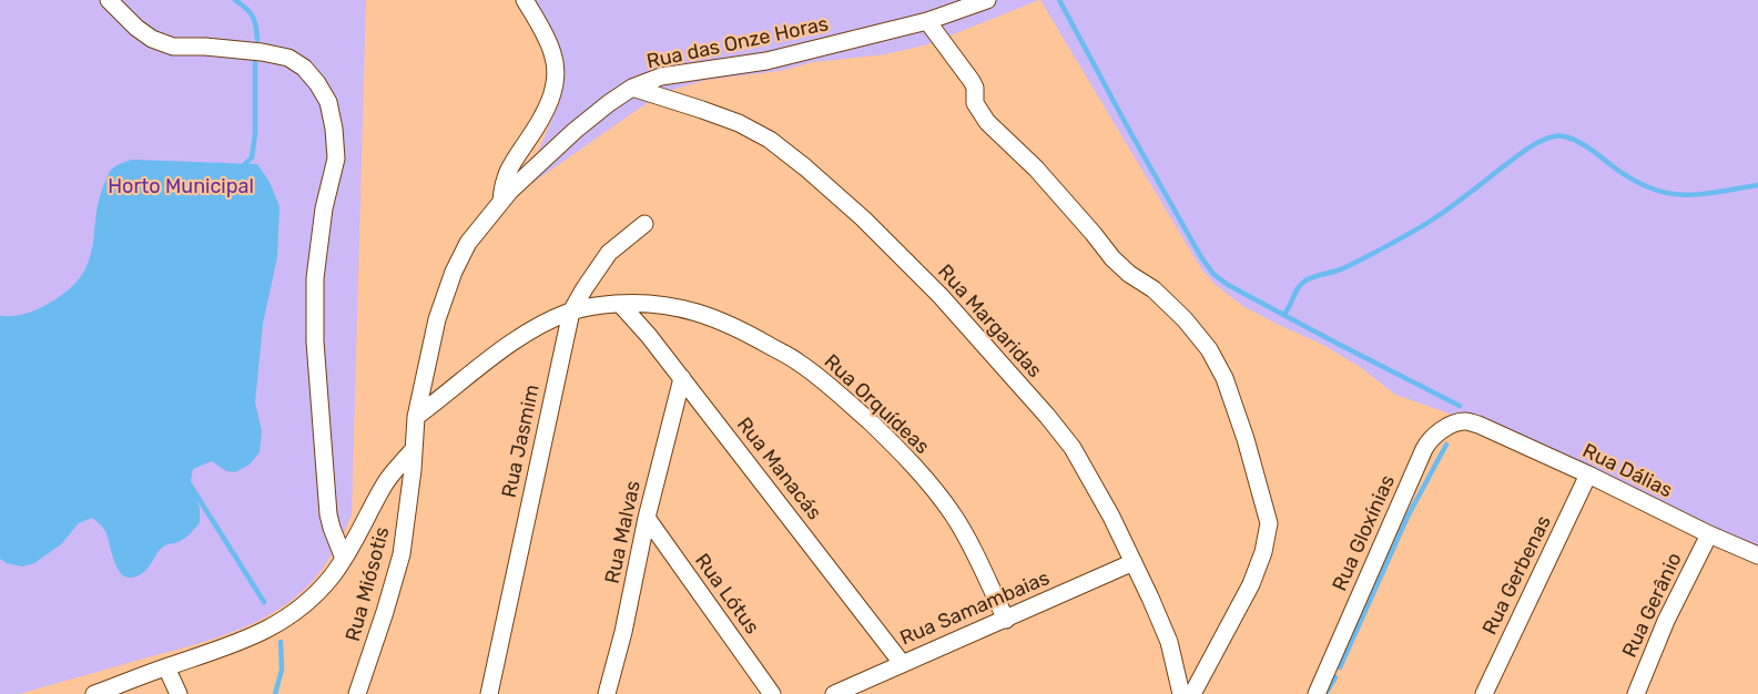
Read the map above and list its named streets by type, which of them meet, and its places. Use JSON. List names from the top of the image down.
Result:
{
  "streets": {
    "street": [
      "Rua das Onze Horas",
      "Rua Margaridas",
      "Rua Orquídeas",
      "Rua Jasmim",
      "Rua Manacás",
      "Rua Dálias",
      "Rua Malvas",
      "Rua Gloxínias",
      "Rua Gerbenas",
      "Rua Miósotis",
      "Rua Lótus",
      "Rua Gerânio",
      "Rua Samambaias"
    ]
  },
  "crossings": [
    ["Rua das Onze Horas", "Rua Margaridas"],
    ["Rua das Onze Horas", "Rua Orquídeas"],
    ["Rua Margaridas", "Rua Samambaias"],
    ["Rua Orquídeas", "Rua Jasmim"],
    ["Rua Orquídeas", "Rua Manacás"],
    ["Rua Orquídeas", "Rua Samambaias"],
    ["Rua Manacás", "Rua Malvas"],
    ["Rua Manacás", "Rua Samambaias"],
    ["Rua Dálias", "Rua Gloxínias"],
    ["Rua Dálias", "Rua Gerbenas"],
    ["Rua Dálias", "Rua Gerânio"],
    ["Rua Malvas", "Rua Lótus"]
  ],
  "parks": ["Horto Municipal"]
}
